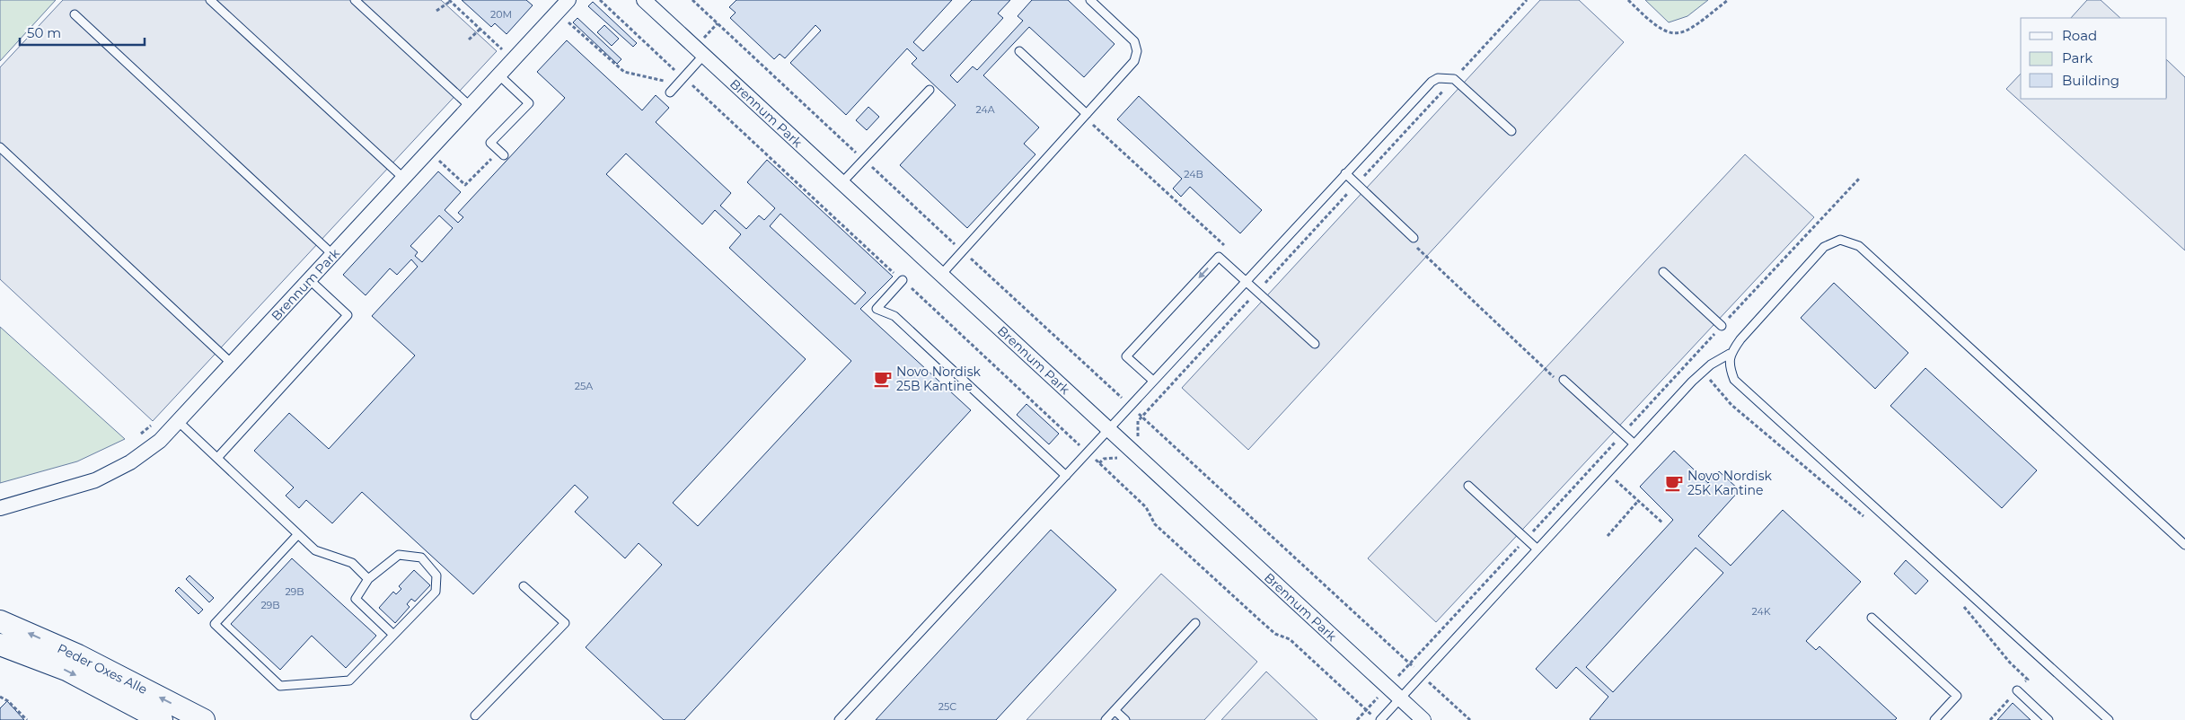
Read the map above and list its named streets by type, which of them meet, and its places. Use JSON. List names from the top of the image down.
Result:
{
  "streets": {
    "street": ["Brennum Park", "Peder Oxes Alle"]
  },
  "places": {
    "cafe": ["Novo Nordisk 25B Kantine", "Novo Nordisk 25K Kantine"]
  },
  "house_numbers": [
    "20M",
    "24A",
    "24B",
    "25A",
    "29B",
    "29B",
    "24K",
    "25C"
  ],
  "legend": ["Road", "Park", "Building"],
  "scale_bar": "50 m"
}
